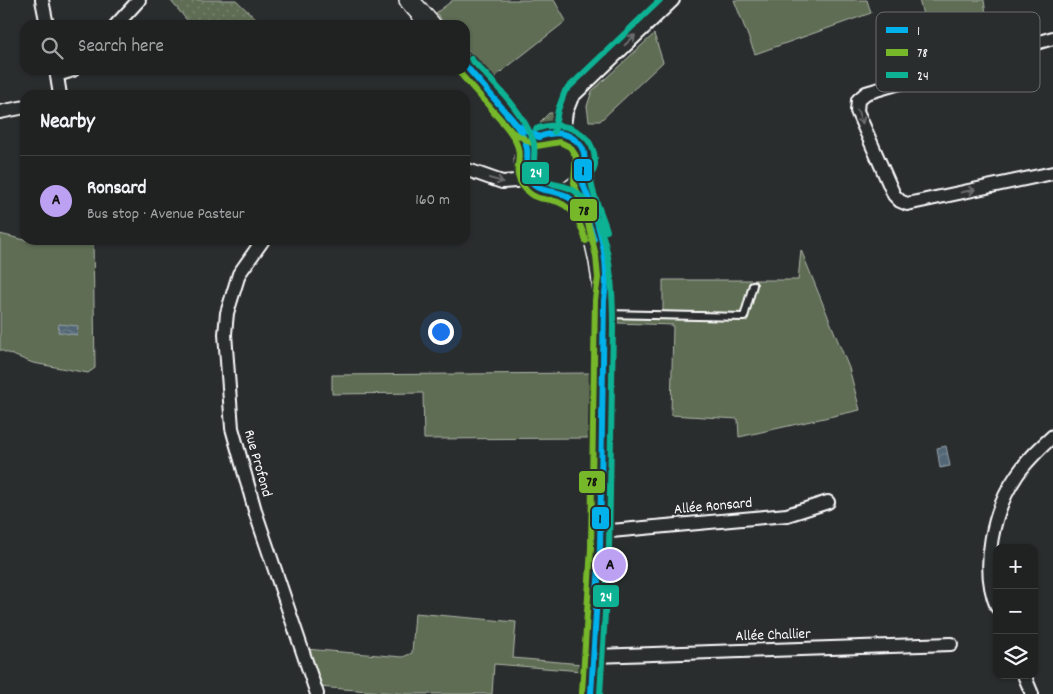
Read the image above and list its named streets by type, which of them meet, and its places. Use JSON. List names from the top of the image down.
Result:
{
  "streets": {
    "street": ["Rue Profond", "Allée Ronsard", "Allée Challier"]
  },
  "lines": ["transit line 24", "transit line 1", "transit line 78"],
  "legend": ["1", "78", "24"],
  "page": {
    "search": "Search here",
    "heading": "Nearby",
    "list": [
      {
        "mark": "A",
        "name": "Ronsard",
        "note": "Bus stop · Avenue Pasteur",
        "value": "160 m"
      }
    ],
    "map_buttons": ["+", "−"],
    "pins": "A"
  }
}
